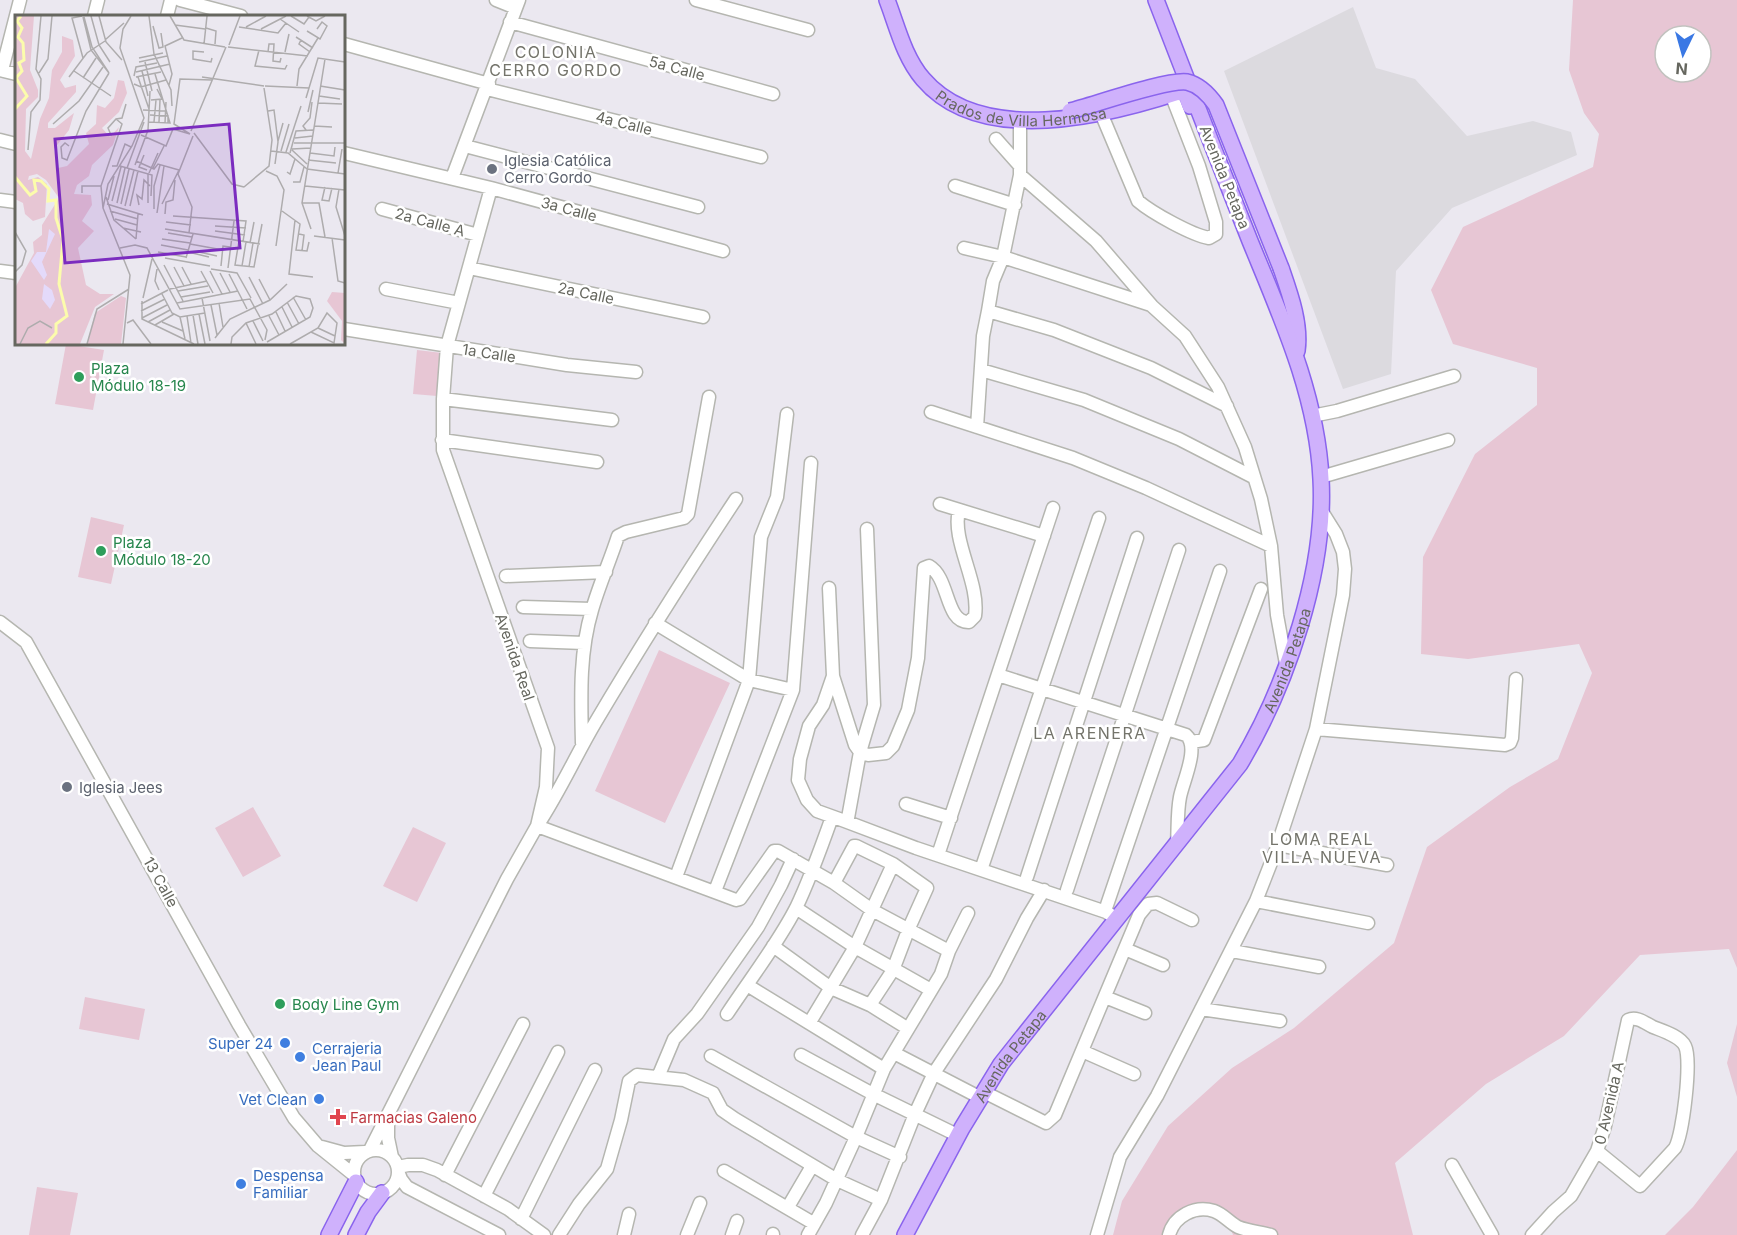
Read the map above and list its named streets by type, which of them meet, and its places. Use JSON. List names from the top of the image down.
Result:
{
  "streets": {
    "main road": ["Prados de Villa Hermosa", "Avenida Petapa"],
    "street": [
      "5a Calle",
      "4a Calle",
      "3a Calle",
      "2a Calle A",
      "2a Calle",
      "1a Calle",
      "Avenida Real",
      "13 Calle",
      "0 Avenida A"
    ]
  },
  "crossings": [
    ["3a Calle", "Avenida Real"],
    ["2a Calle A", "Avenida Real"],
    ["2a Calle", "Avenida Real"],
    ["1a Calle", "Avenida Real"],
    ["Avenida Real", "13 Calle"]
  ],
  "districts": ["COLONIA CERRO GORDO", "LA ARENERA", "LOMA REAL VILLA NUEVA"],
  "places": {
    "other": [
      "Iglesia Católica Cerro Gordo",
      "Plaza Módulo 18-19",
      "Plaza Módulo 18-20",
      "Iglesia Jees",
      "Body Line Gym",
      "Super 24",
      "Cerrajeria Jean Paul",
      "Vet Clean",
      "Despensa Familiar"
    ],
    "health": ["Farmacias Galeno"]
  },
  "north": "bottom"
}
